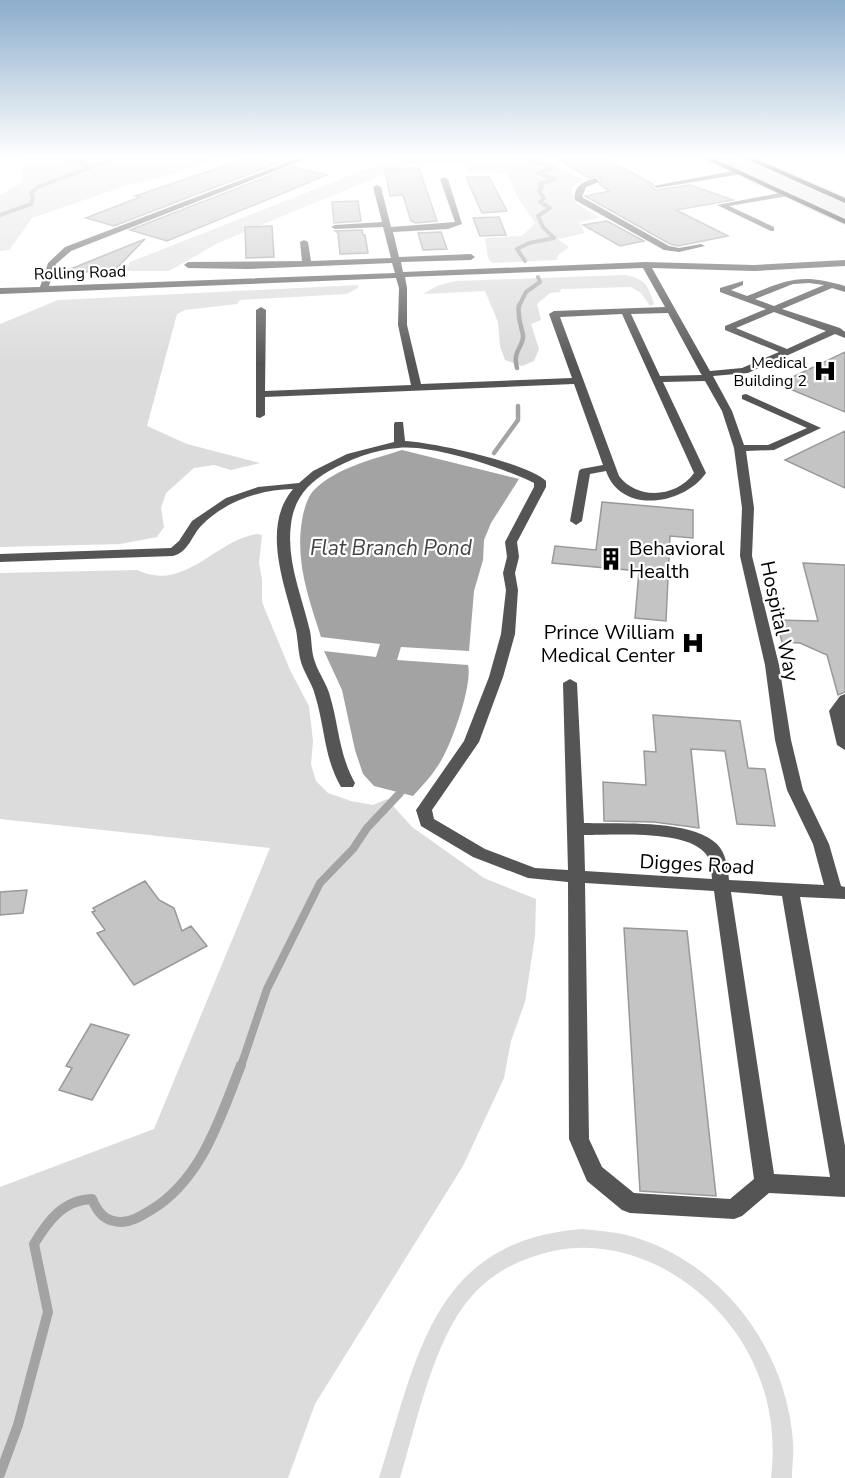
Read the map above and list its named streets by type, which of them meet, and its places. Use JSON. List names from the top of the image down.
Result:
{
  "streets": {
    "street": ["Rolling Road", "Hospital Way", "Digges Road"]
  },
  "crossings": [
    ["Rolling Road", "Hospital Way"],
    ["Hospital Way", "Digges Road"]
  ],
  "water": ["Flat Branch Pond"],
  "places": {
    "hospital": ["Medical Building 2", "Prince William Medical Center"],
    "building": ["Behavioral Health"]
  }
}
